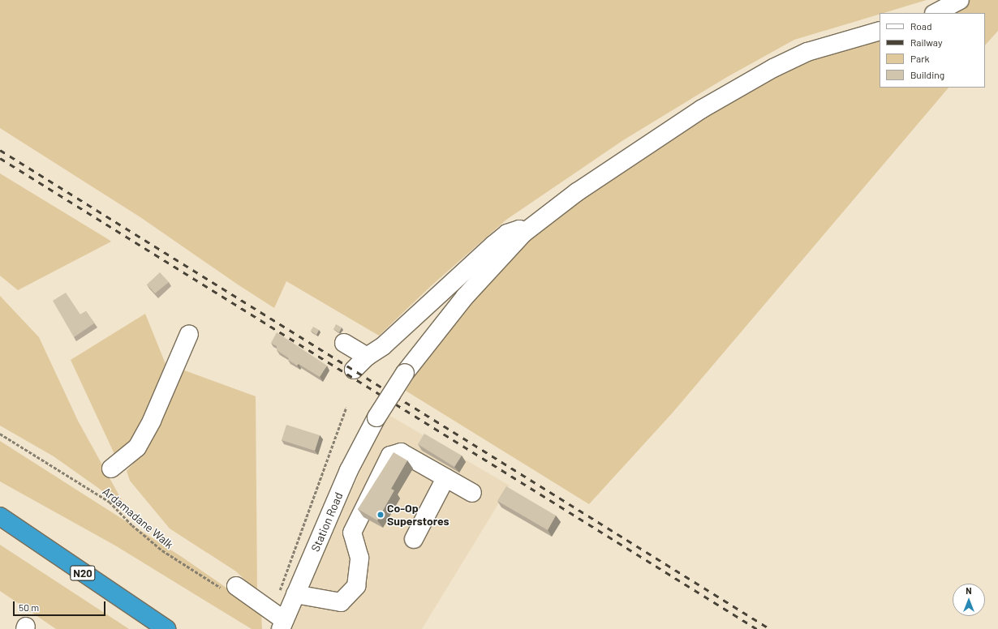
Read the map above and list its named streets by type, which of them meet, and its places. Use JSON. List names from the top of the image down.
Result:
{
  "streets": {
    "highway": ["N20"],
    "street": ["Station Road"],
    "path": ["Ardamadane Walk"]
  },
  "places": ["Co-Op Superstores"],
  "legend": [
    "Road",
    "Railway",
    "Park",
    "Building"
  ],
  "scale_bar": "50 m",
  "north": "top"
}
